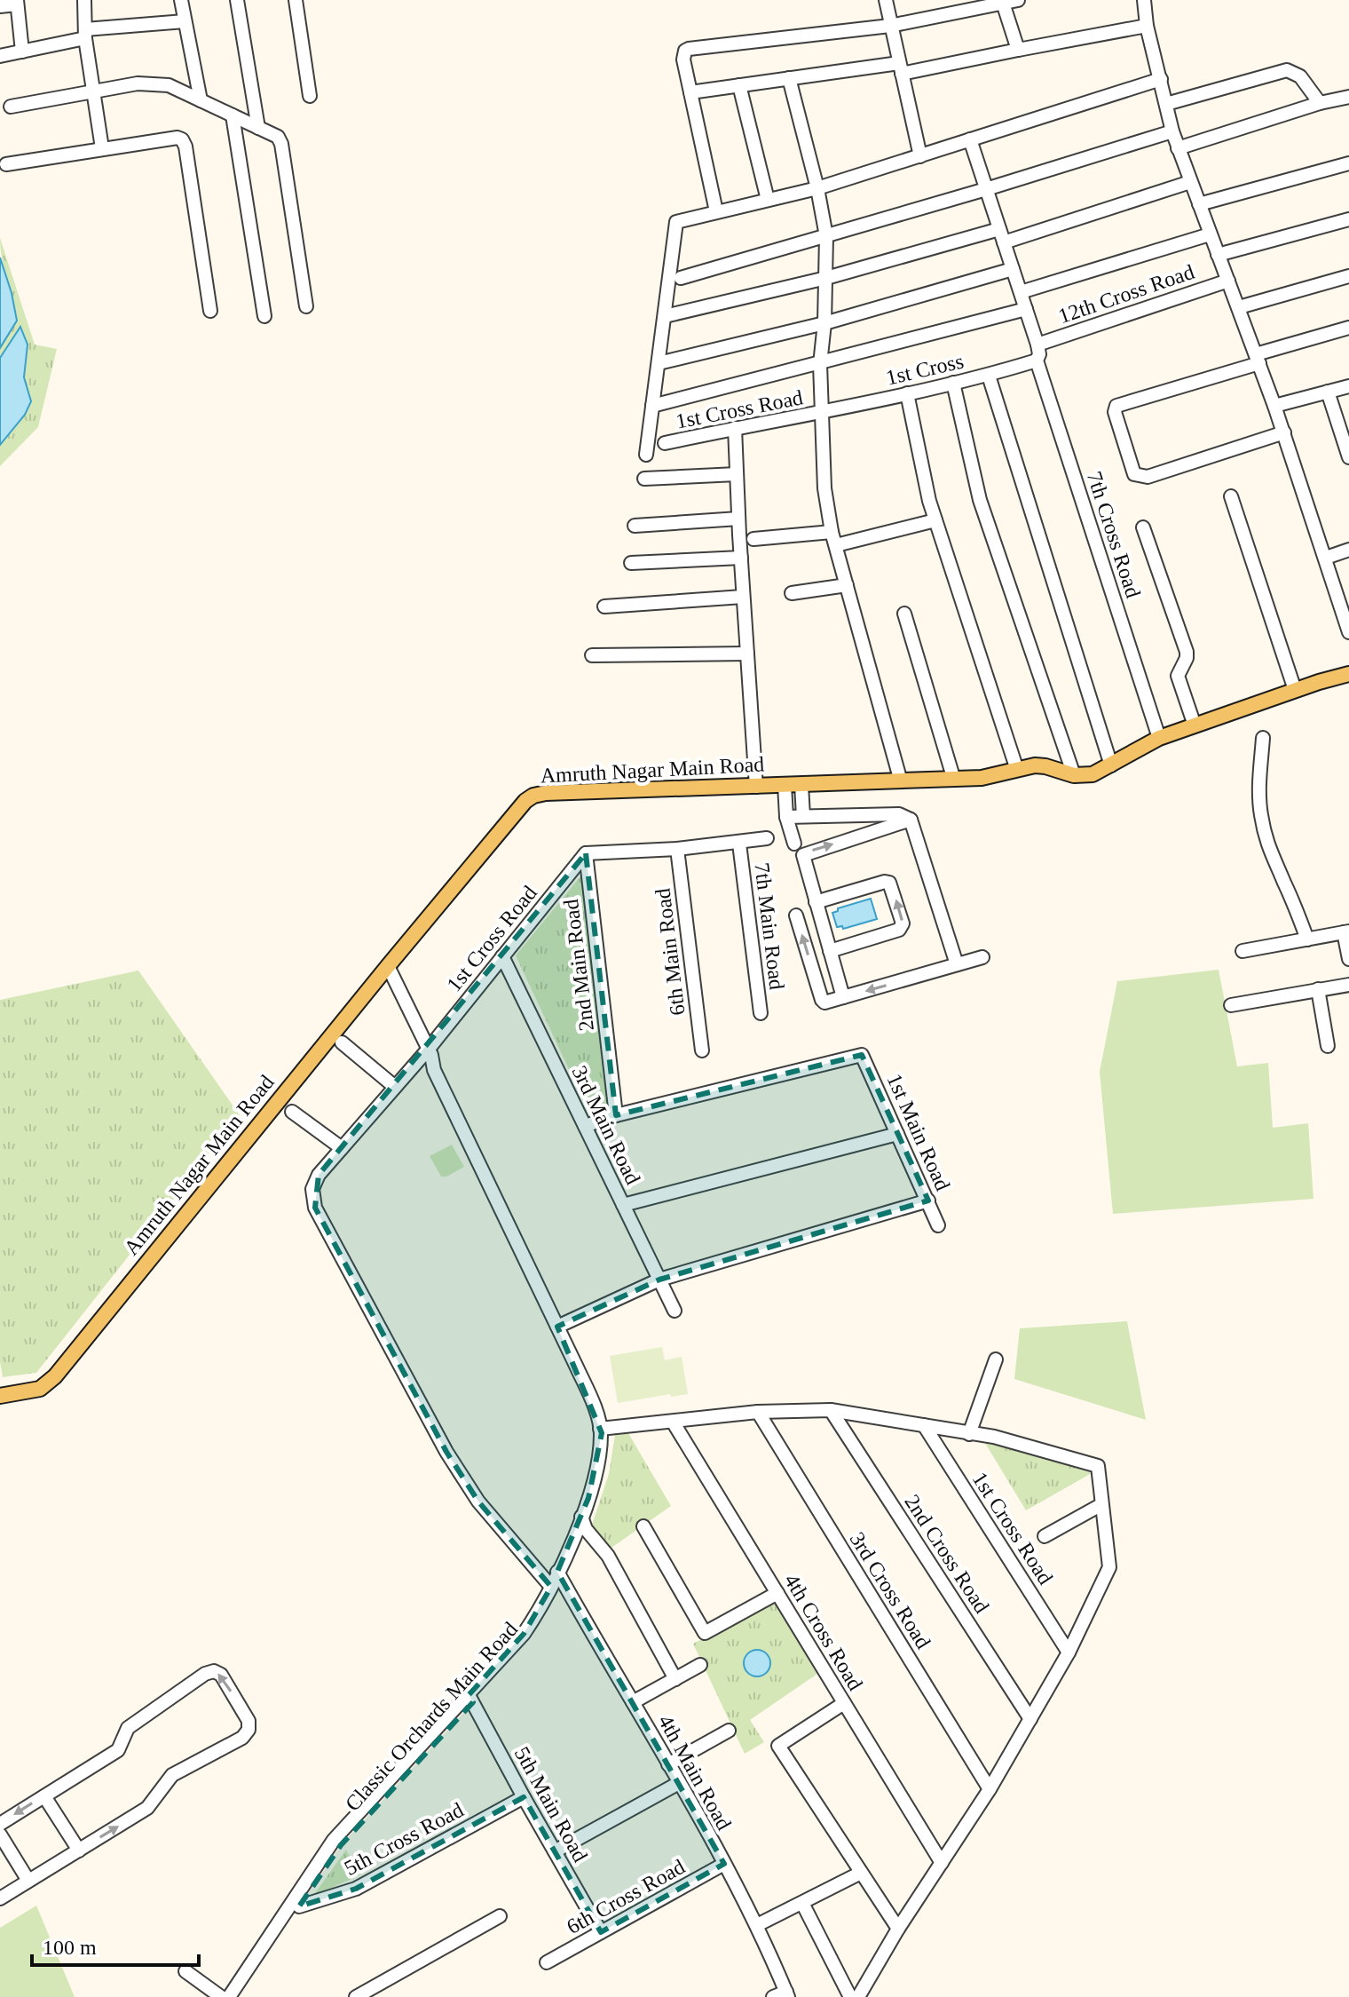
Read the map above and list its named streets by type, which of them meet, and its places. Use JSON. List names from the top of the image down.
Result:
{
  "streets": {
    "main road": ["Amruth Nagar Main Road"],
    "street": [
      "12th Cross Road",
      "1st Cross",
      "1st Cross Road",
      "7th Cross Road",
      "7th Main Road",
      "6th Main Road",
      "2nd Main Road",
      "3rd Main Road",
      "1st Main Road",
      "2nd Cross Road",
      "3rd Cross Road",
      "4th Cross Road",
      "Classic Orchards Main Road",
      "4th Main Road",
      "5th Main Road",
      "5th Cross Road",
      "6th Cross Road"
    ]
  },
  "crossings": [
    ["12th Cross Road", "7th Cross Road"],
    ["1st Cross", "1st Cross Road"],
    ["1st Cross", "7th Cross Road"],
    ["1st Cross Road", "2nd Main Road"],
    ["1st Cross Road", "3rd Main Road"],
    ["1st Cross Road", "Classic Orchards Main Road"],
    ["1st Cross Road", "4th Main Road"],
    ["7th Cross Road", "Amruth Nagar Main Road"],
    ["Amruth Nagar Main Road", "Classic Orchards Main Road"],
    ["2nd Main Road", "1st Main Road"],
    ["Classic Orchards Main Road", "4th Main Road"],
    ["Classic Orchards Main Road", "5th Main Road"],
    ["Classic Orchards Main Road", "5th Cross Road"],
    ["4th Main Road", "6th Cross Road"],
    ["5th Main Road", "5th Cross Road"],
    ["5th Main Road", "6th Cross Road"]
  ],
  "scale_bar": "100 m"
}
